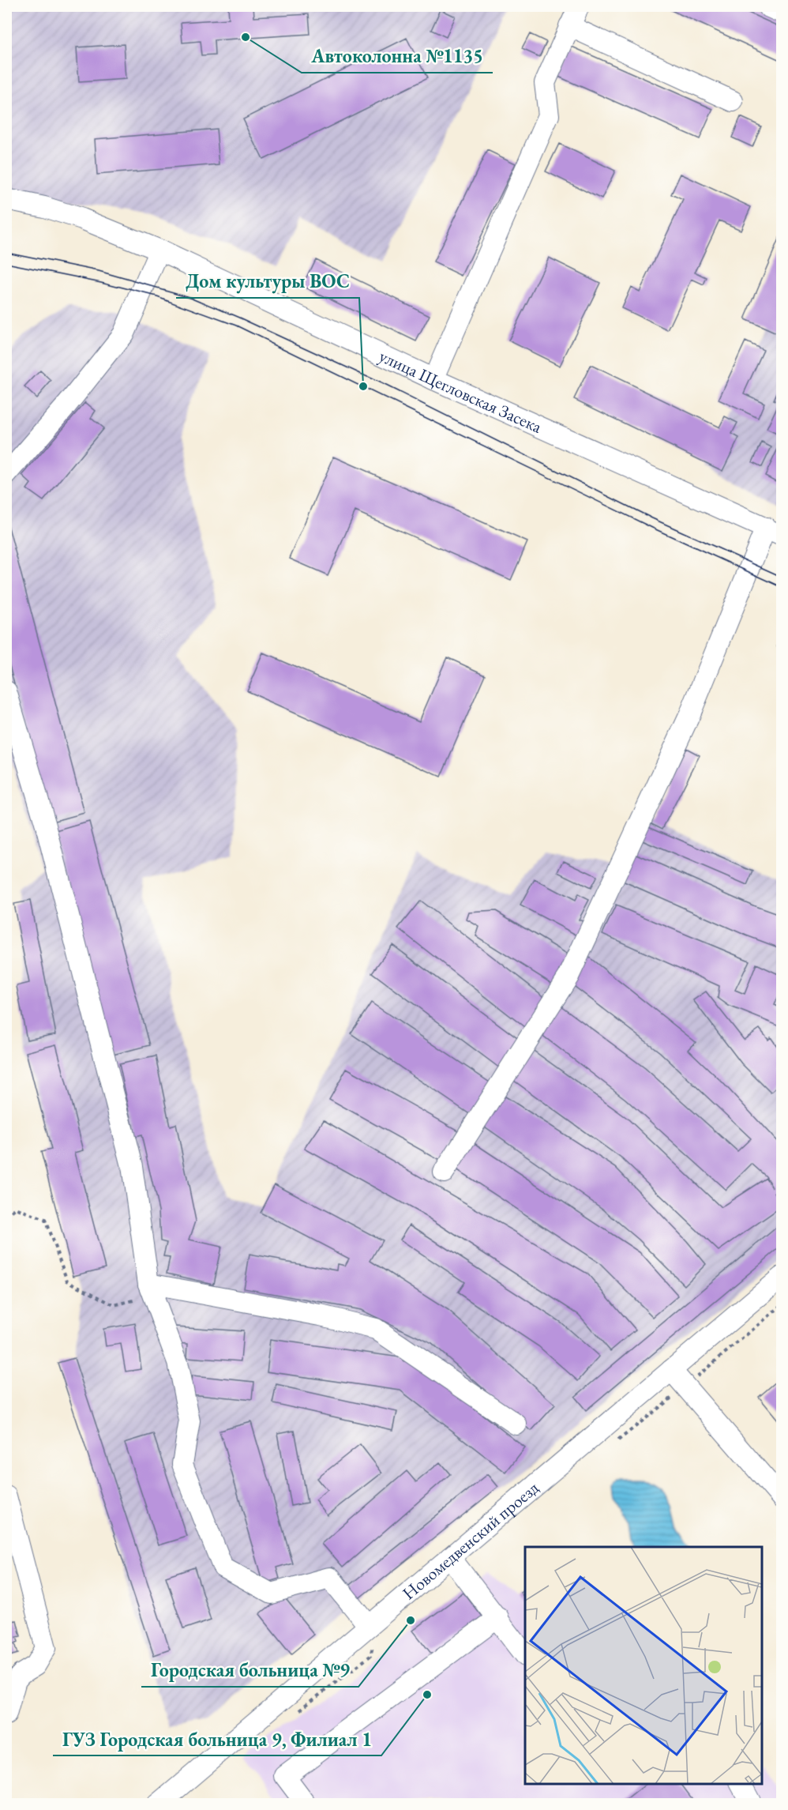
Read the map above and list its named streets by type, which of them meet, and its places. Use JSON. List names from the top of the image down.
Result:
{
  "streets": {
    "street": ["улица Щегловская Засека", "Новомедвенский проезд"]
  },
  "places": [
    "Автоколонна №1135",
    "Дом культуры ВОС",
    "Городская больница №9",
    "ГУЗ Городская больница 9, Филиал 1"
  ]
}
